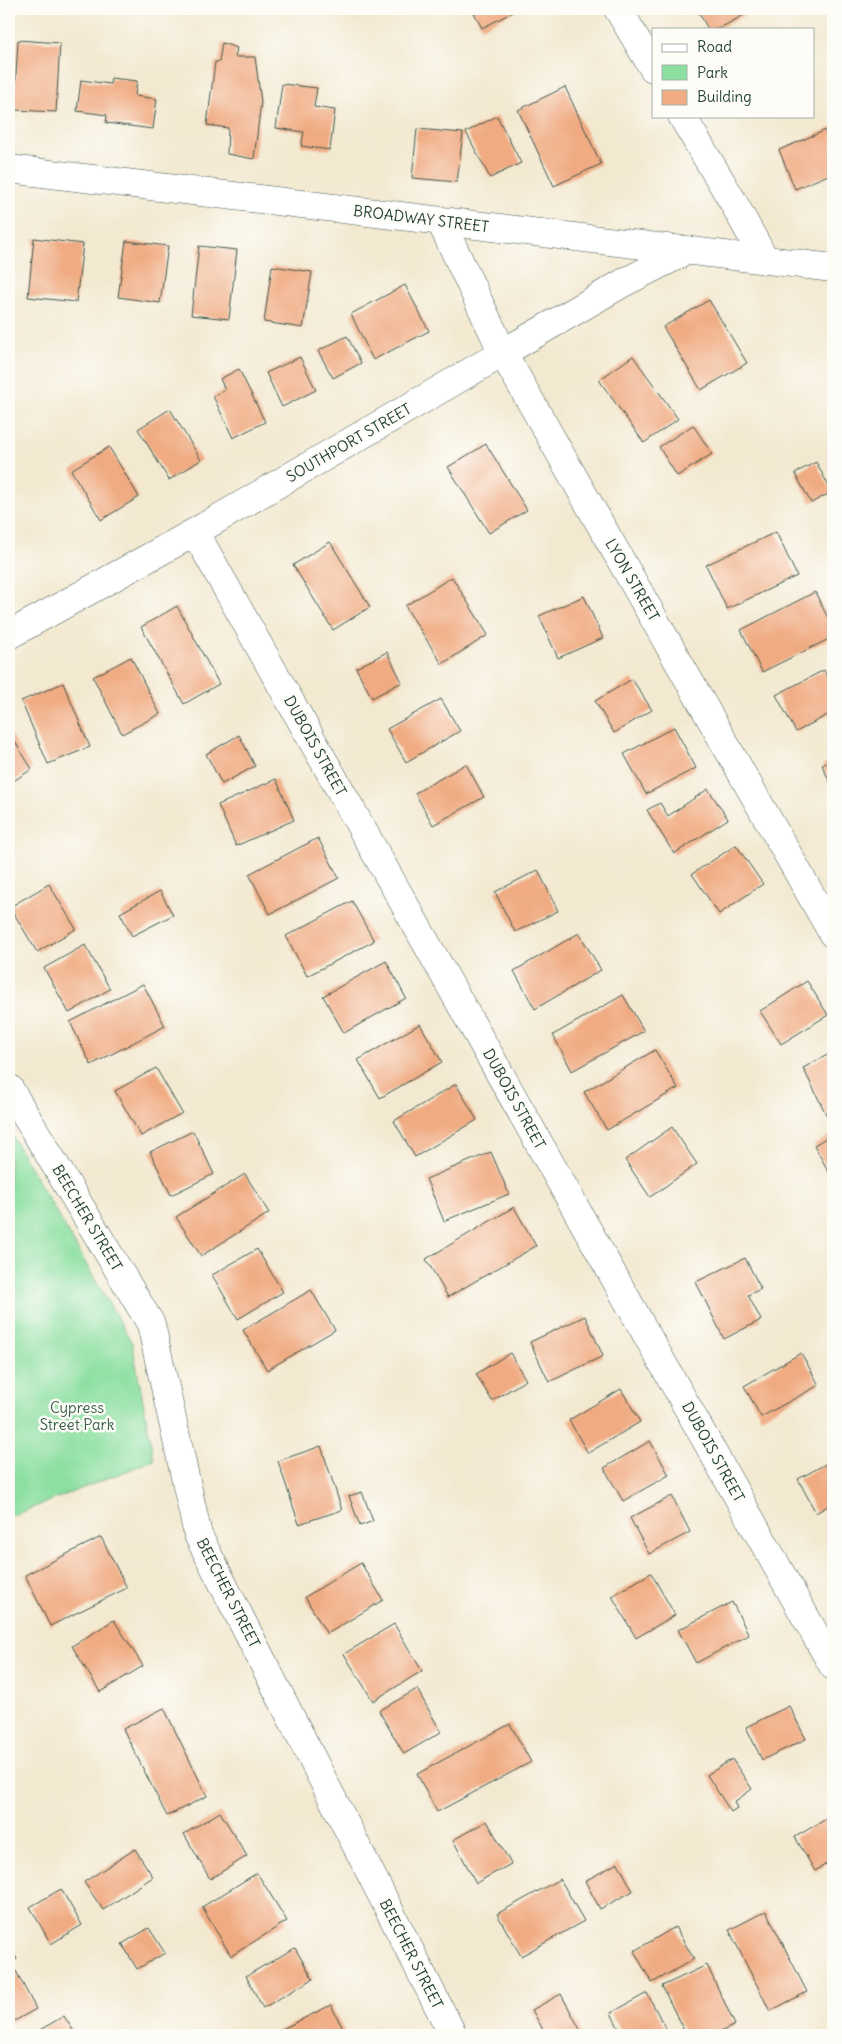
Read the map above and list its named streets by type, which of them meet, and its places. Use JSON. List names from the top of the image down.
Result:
{
  "streets": {
    "street": [
      "BROADWAY STREET",
      "SOUTHPORT STREET",
      "LYON STREET",
      "DUBOIS STREET",
      "BEECHER STREET"
    ]
  },
  "crossings": [
    ["BROADWAY STREET", "SOUTHPORT STREET"],
    ["BROADWAY STREET", "LYON STREET"],
    ["SOUTHPORT STREET", "LYON STREET"],
    ["SOUTHPORT STREET", "DUBOIS STREET"]
  ],
  "parks": ["Cypress Street Park"],
  "legend": ["Road", "Park", "Building"]
}
